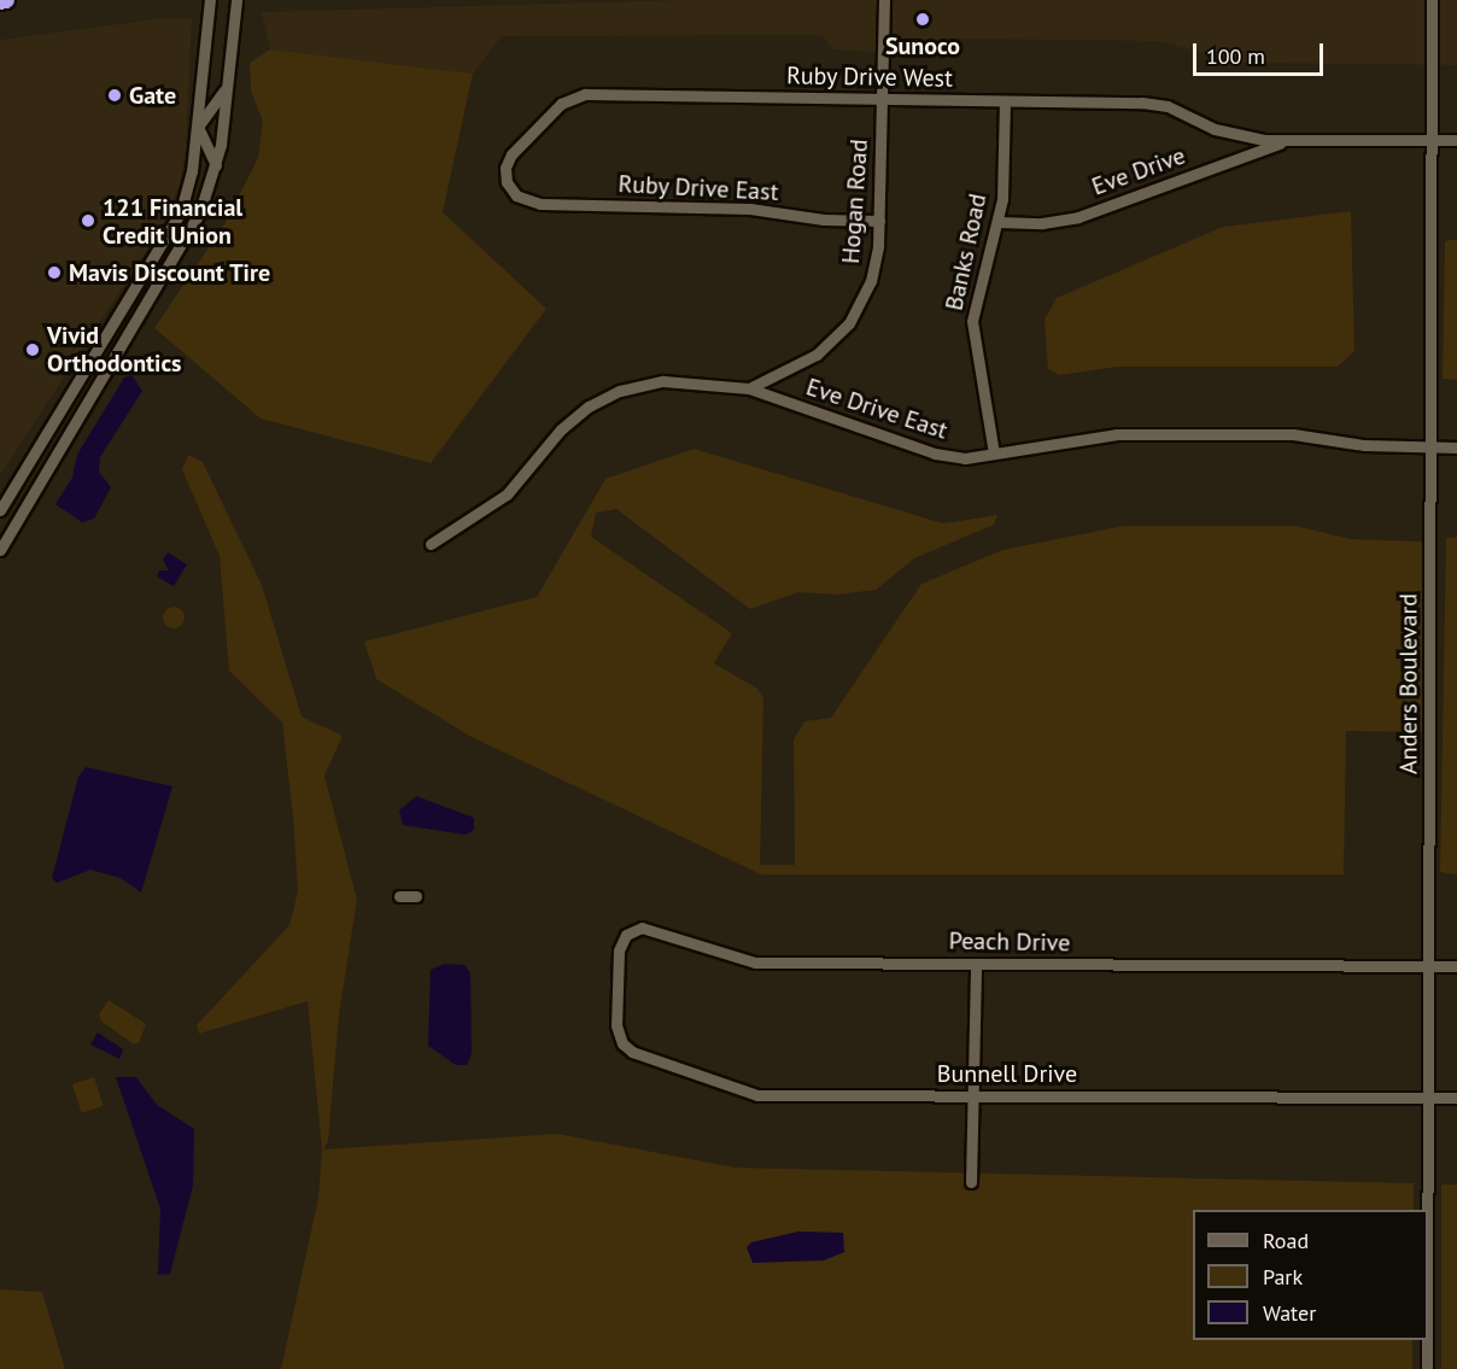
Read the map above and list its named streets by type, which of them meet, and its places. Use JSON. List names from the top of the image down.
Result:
{
  "streets": {
    "street": [
      "Ruby Drive West",
      "Eve Drive",
      "Ruby Drive East",
      "Hogan Road",
      "Banks Road",
      "Eve Drive East",
      "Anders Boulevard",
      "Peach Drive",
      "Bunnell Drive"
    ]
  },
  "crossings": [
    ["Ruby Drive West", "Eve Drive"],
    ["Ruby Drive West", "Ruby Drive East"],
    ["Ruby Drive West", "Hogan Road"],
    ["Ruby Drive West", "Banks Road"],
    ["Eve Drive", "Banks Road"],
    ["Ruby Drive East", "Hogan Road"],
    ["Hogan Road", "Eve Drive East"],
    ["Banks Road", "Eve Drive East"],
    ["Eve Drive East", "Anders Boulevard"],
    ["Anders Boulevard", "Peach Drive"],
    ["Anders Boulevard", "Bunnell Drive"],
    ["Peach Drive", "Bunnell Drive"]
  ],
  "places": [
    "Sunoco",
    "Gate",
    "121 Financial Credit Union",
    "Mavis Discount Tire",
    "Vivid Orthodontics"
  ],
  "legend": ["Road", "Park", "Water"],
  "scale_bar": "100 m"
}
